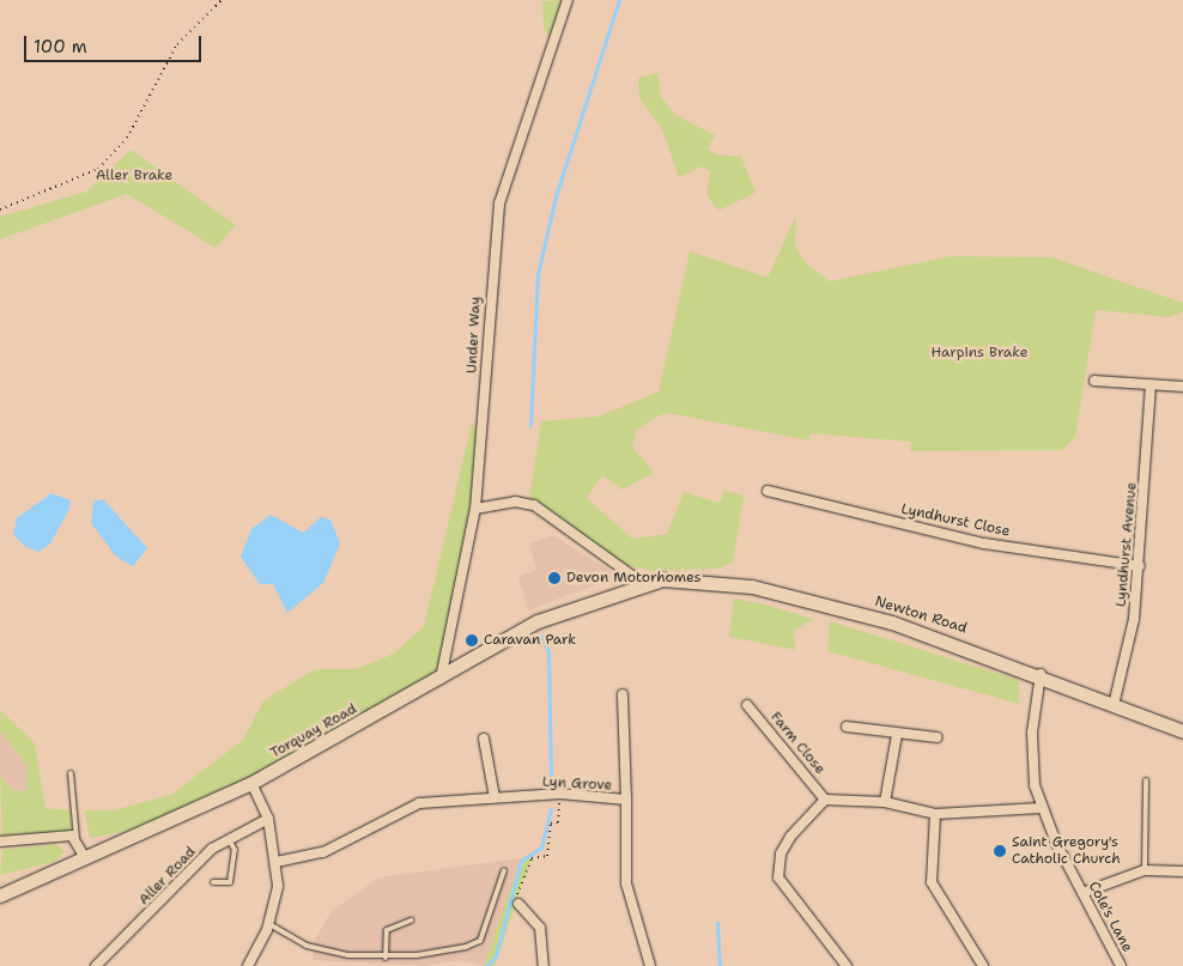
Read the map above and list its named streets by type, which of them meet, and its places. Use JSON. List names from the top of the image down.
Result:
{
  "streets": {
    "street": [
      "Under Way",
      "Lyndhurst Close",
      "Lyndhurst Avenue",
      "Newton Road",
      "Torquay Road",
      "Farm Close",
      "Lyn Grove",
      "Aller Road",
      "Cole's Lane"
    ]
  },
  "crossings": [
    ["Under Way", "Torquay Road"],
    ["Lyndhurst Close", "Lyndhurst Avenue"],
    ["Lyndhurst Avenue", "Newton Road"],
    ["Newton Road", "Torquay Road"],
    ["Newton Road", "Cole's Lane"]
  ],
  "parks": ["Aller Brake", "Harpins Brake"],
  "places": ["Devon Motorhomes", "Caravan Park", "Saint Gregory's Catholic Church"],
  "scale_bar": "100 m"
}
